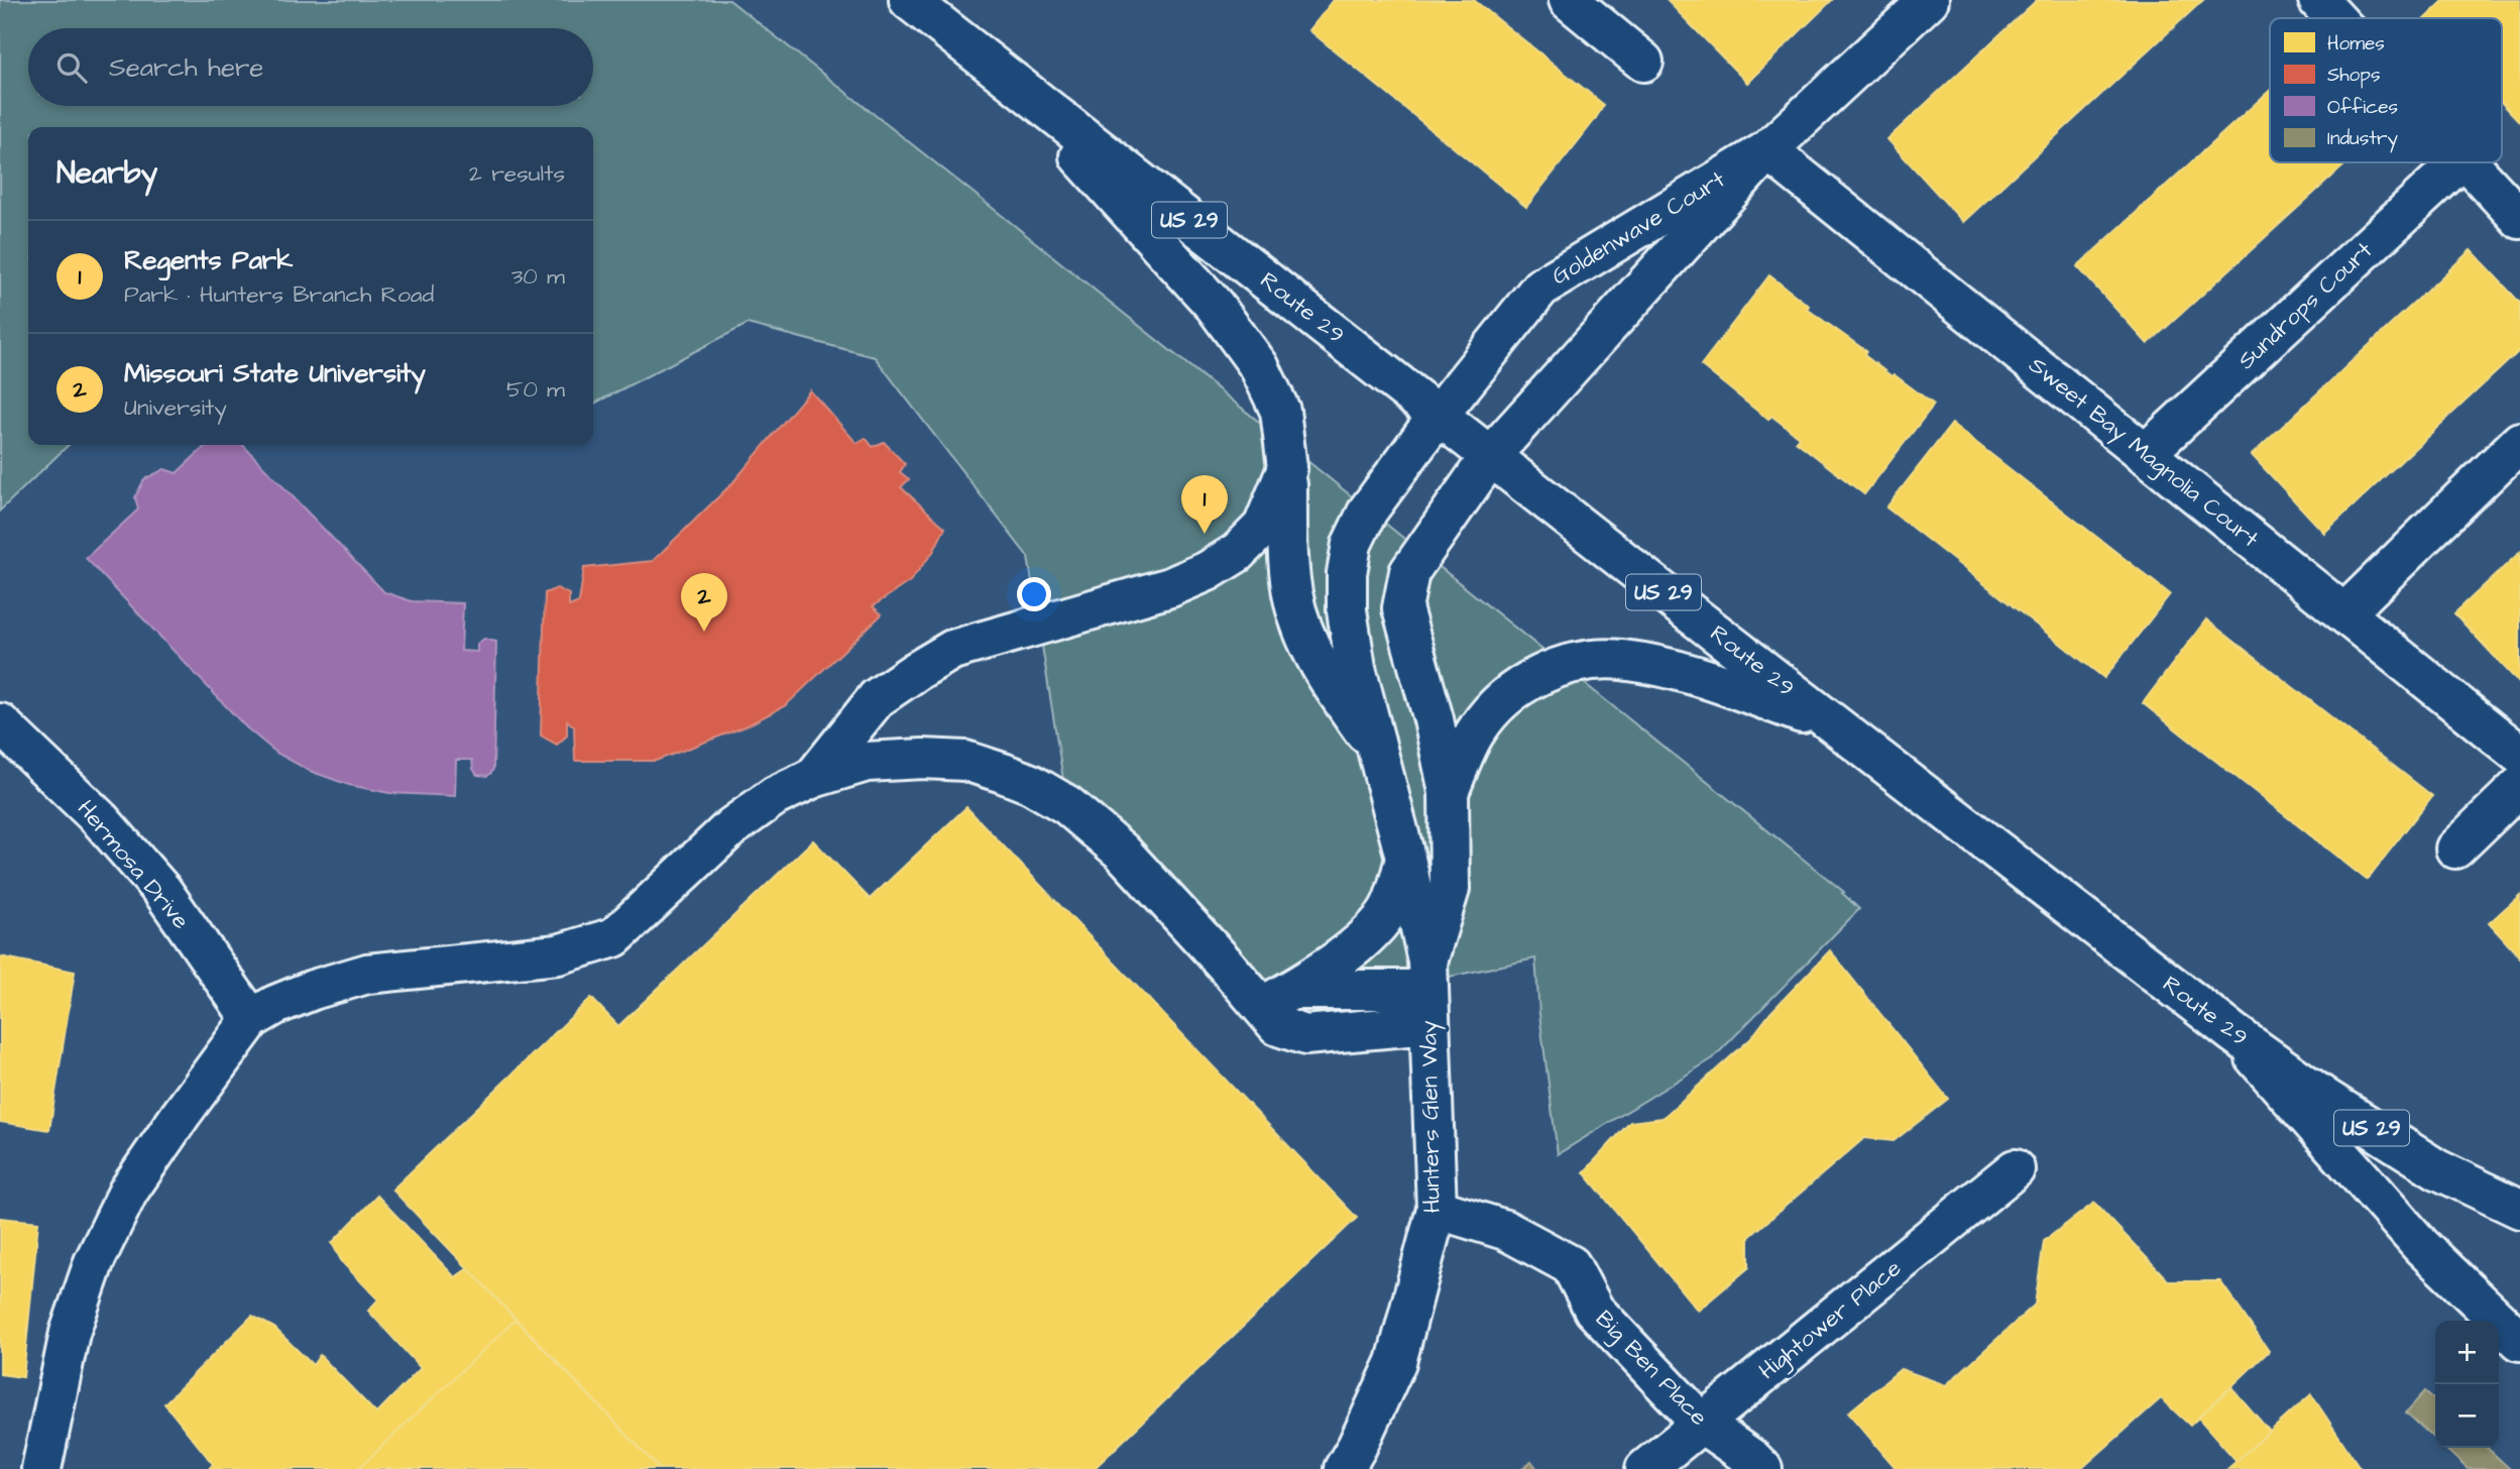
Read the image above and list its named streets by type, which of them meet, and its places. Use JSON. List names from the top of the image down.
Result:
{
  "streets": {
    "street": [
      "US 29",
      "Goldenwave Court",
      "Sundrops Court",
      "Route 29",
      "Sweet Bay Magnolia Court",
      "Hermosa Drive",
      "Hunters Glen Way",
      "Hightower Place",
      "Big Ben Place"
    ]
  },
  "crossings": [
    ["Goldenwave Court", "Route 29"],
    ["Goldenwave Court", "Sweet Bay Magnolia Court"],
    ["Goldenwave Court", "Hunters Glen Way"],
    ["Sundrops Court", "Sweet Bay Magnolia Court"],
    ["Route 29", "Hunters Glen Way"],
    ["Hunters Glen Way", "Big Ben Place"],
    ["Hightower Place", "Big Ben Place"]
  ],
  "legend": [
    "Homes",
    "Shops",
    "Offices",
    "Industry"
  ],
  "page": {
    "search": "Search here",
    "heading": ["Nearby", "2 results"],
    "list": [
      {
        "mark": "1",
        "name": "Regents Park",
        "note": "Park · Hunters Branch Road",
        "value": "30 m"
      },
      {
        "mark": "2",
        "name": "Missouri State University",
        "note": "University",
        "value": "50 m"
      }
    ],
    "pins": ["1", "2"],
    "map_buttons": ["+", "−"]
  }
}
